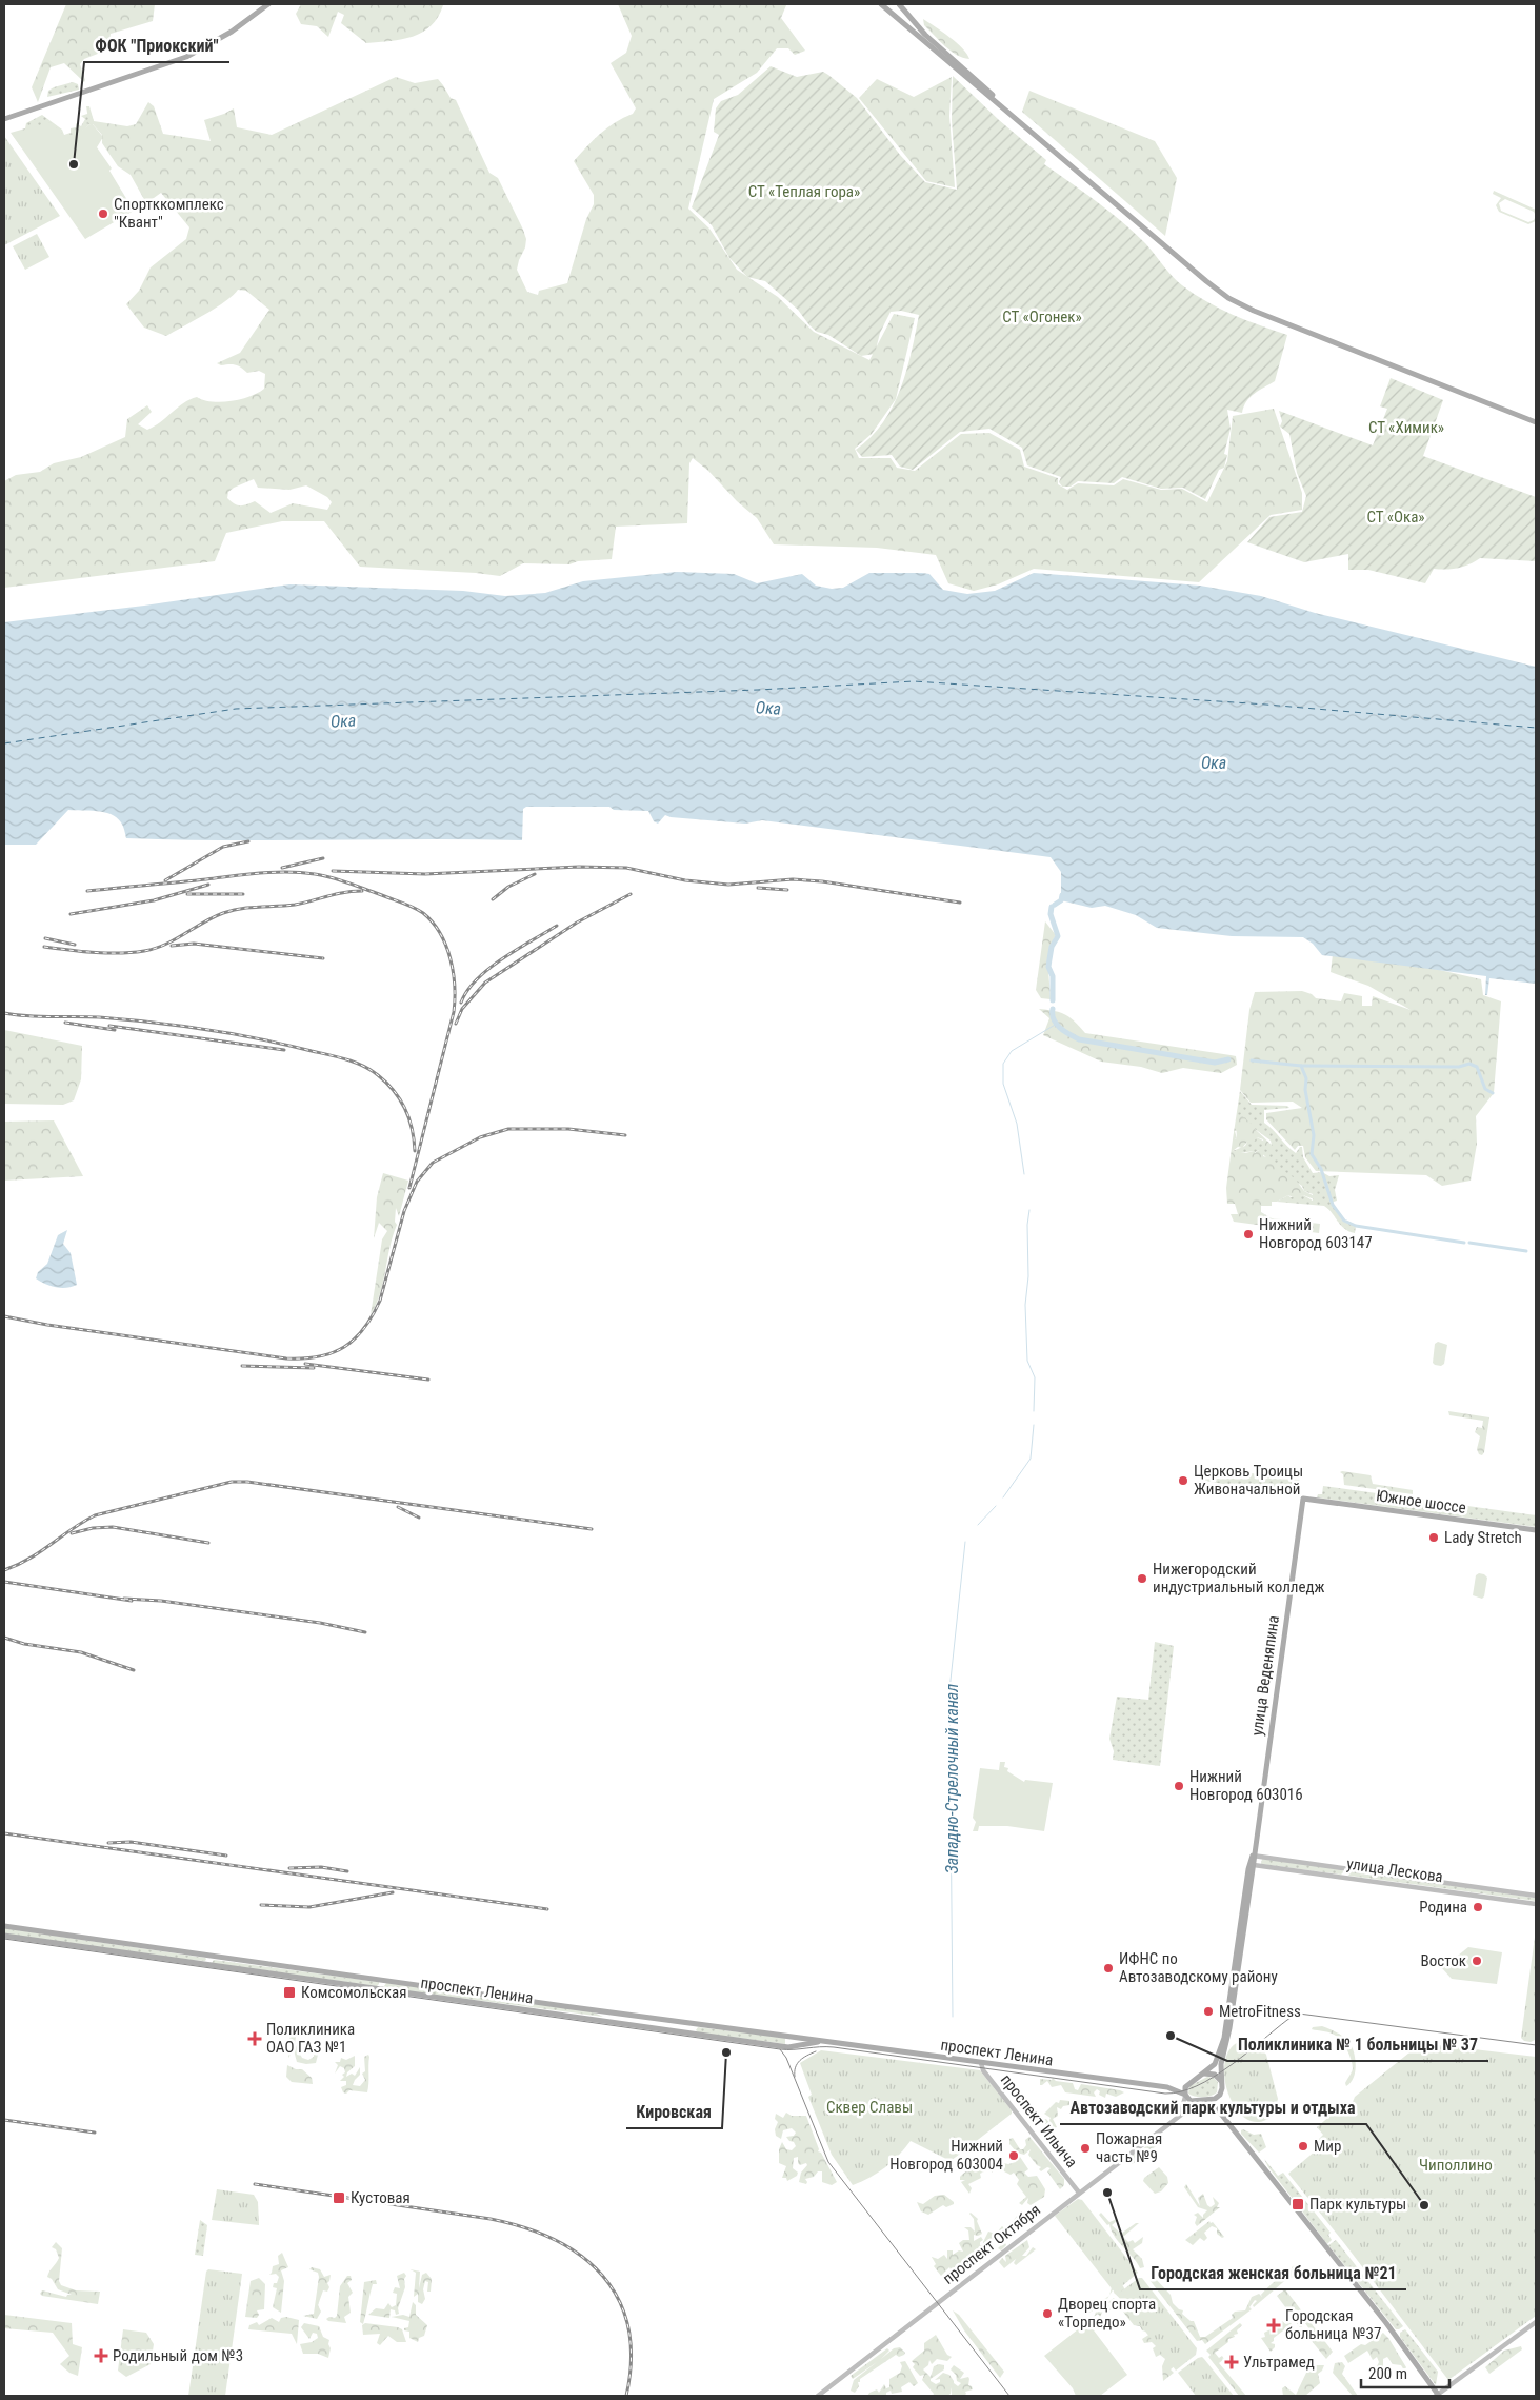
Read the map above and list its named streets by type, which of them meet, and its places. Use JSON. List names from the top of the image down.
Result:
{
  "streets": {
    "main road": [
      "Южное шоссе",
      "улица Веденяпина",
      "улица Лескова",
      "проспект Ленина",
      "проспект Ильича",
      "проспект Октября"
    ]
  },
  "crossings": [
    ["Южное шоссе", "улица Веденяпина"],
    ["улица Веденяпина", "улица Лескова"],
    ["улица Веденяпина", "проспект Ленина"],
    ["улица Веденяпина", "проспект Октября"],
    ["проспект Ленина", "проспект Ильича"],
    ["проспект Ленина", "проспект Октября"],
    ["проспект Ильича", "проспект Октября"]
  ],
  "water": ["Ока", "Западно-Стрелочный канал"],
  "parks": [
    "СТ «Теплая гора»",
    "СТ «Огонек»",
    "СТ «Химик»",
    "СТ «Ока»",
    "Сквер Славы",
    "Чиполлино"
  ],
  "places": {
    "other": [
      "ФОК \"Приокский\"",
      "Спортккомплекс \"Квант\"",
      "Нижний Новгород 603147",
      "Церковь Троицы Живоначальной",
      "Lady Stretch",
      "Нижегородский индустриальный колледж",
      "Нижний Новгород 603016",
      "Родина",
      "Восток",
      "ИФНС по Автозаводскому району",
      "MetroFitness",
      "Поликлиника № 1 больницы № 37",
      "Кировская",
      "Мир",
      "Пожарная часть №9",
      "Нижний Новгород 603004",
      "Городская женская больница №21",
      "Автозаводский парк культуры и отдыха",
      "Дворец спорта «Торпедо»"
    ],
    "transit": ["Комсомольская", "Кустовая", "Парк культуры"],
    "health": [
      "Поликлиника ОАО ГАЗ №1",
      "Городская больница №37",
      "Родильный дом №3",
      "Ультрамед"
    ]
  },
  "scale_bar": "200 m"
}
